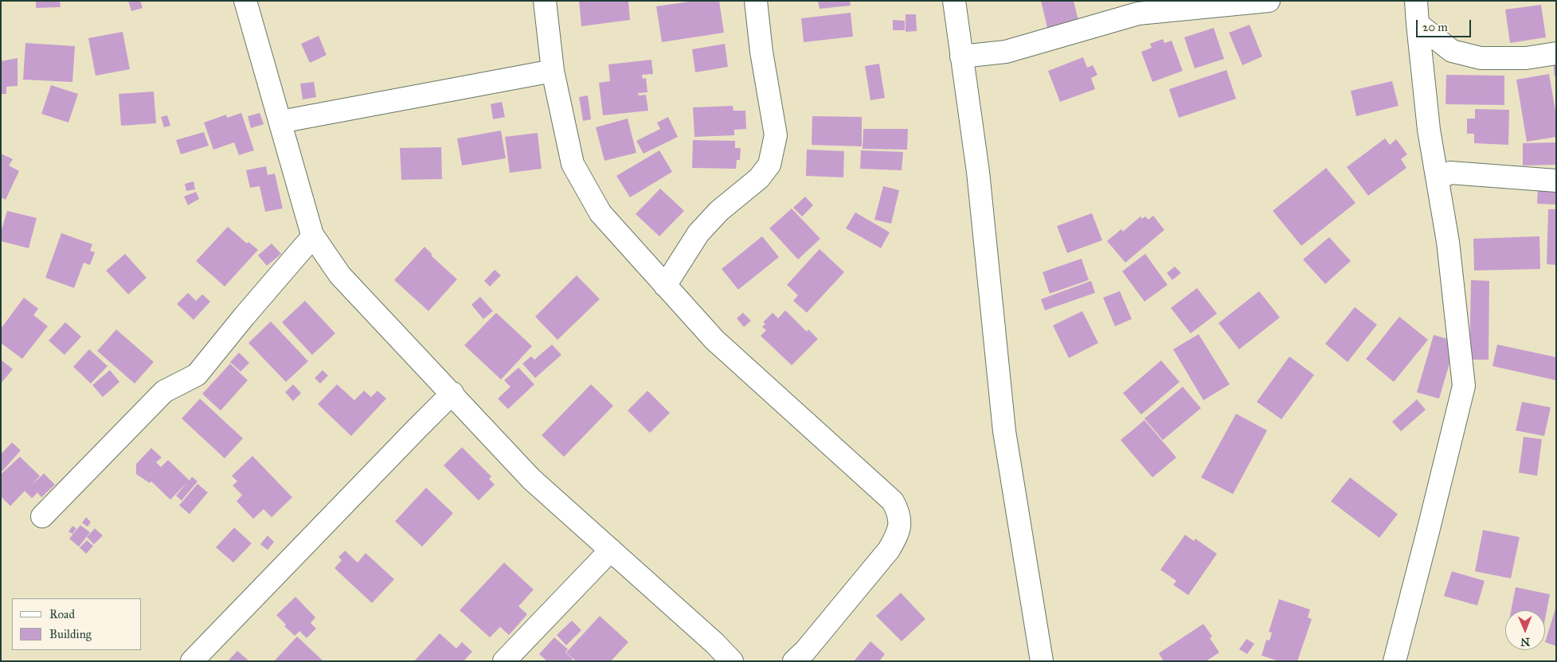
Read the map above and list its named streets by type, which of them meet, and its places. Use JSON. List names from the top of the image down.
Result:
{
  "legend": ["Road", "Building"],
  "scale_bar": "20 m",
  "north": "bottom"
}
